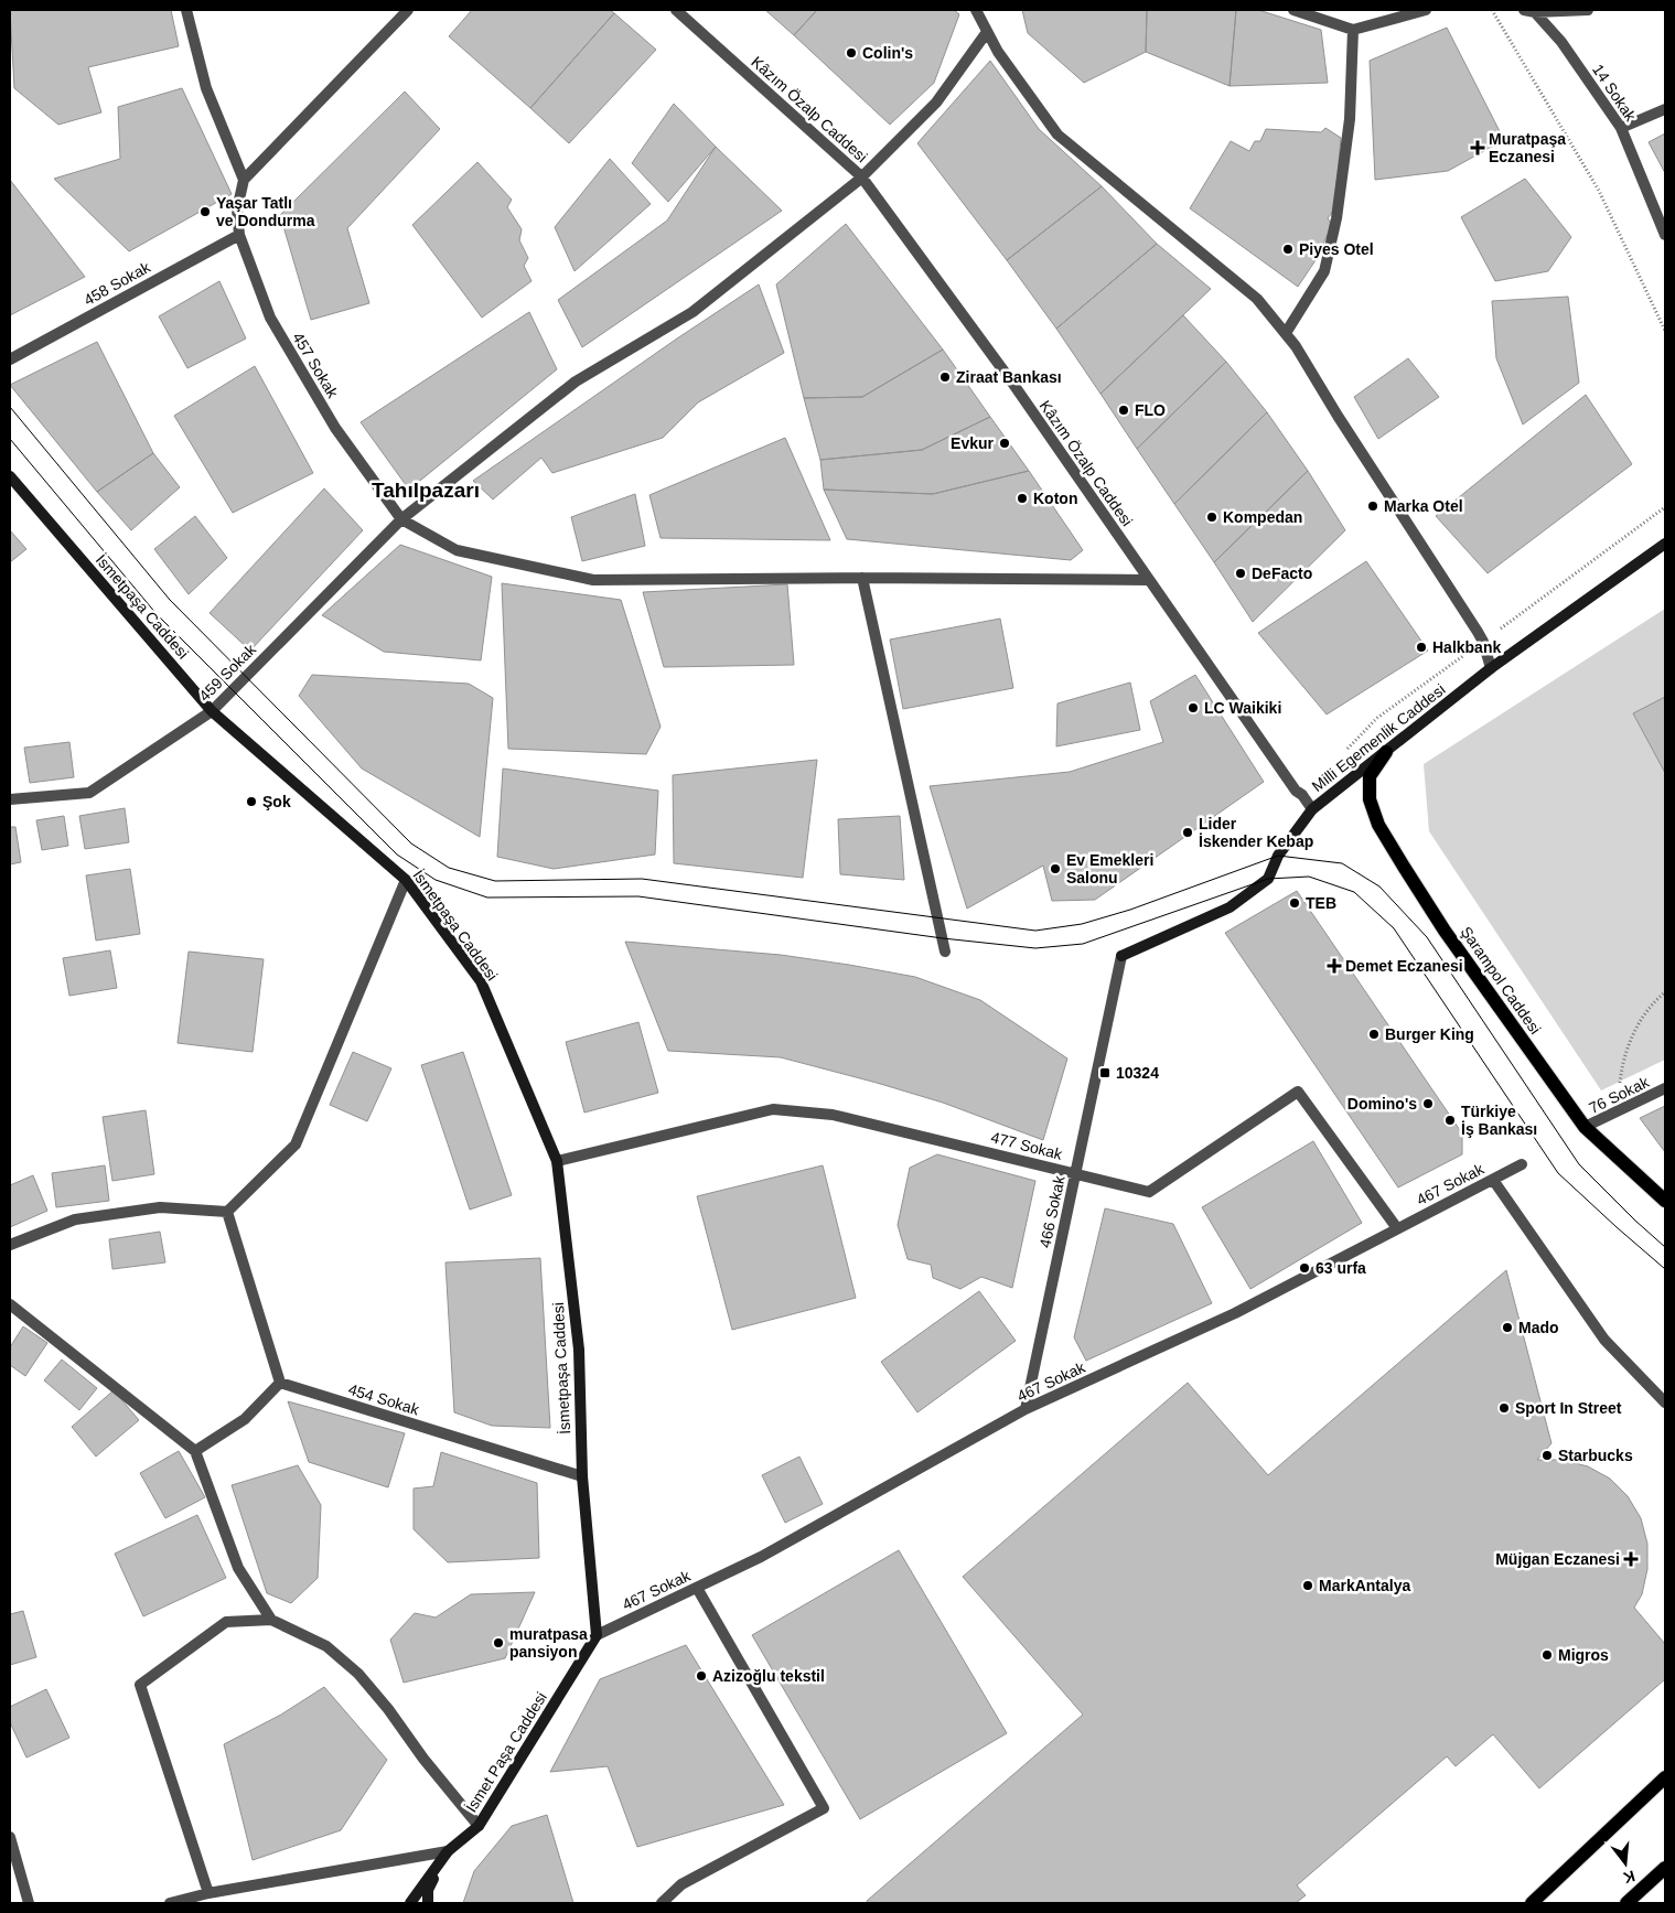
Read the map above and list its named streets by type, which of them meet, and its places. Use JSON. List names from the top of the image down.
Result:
{
  "streets": {
    "main road": ["Şarampol Caddesi"],
    "street": [
      "14 Sokak",
      "Kâzım Özalp Caddesi",
      "458 Sokak",
      "457 Sokak",
      "İsmetpaşa Caddesi",
      "459 Sokak",
      "Milli Egemenlik Caddesi",
      "76 Sokak",
      "477 Sokak",
      "467 Sokak",
      "466 Sokak",
      "454 Sokak",
      "İsmet Paşa Caddesi"
    ]
  },
  "crossings": [
    ["Kâzım Özalp Caddesi", "459 Sokak"],
    ["Kâzım Özalp Caddesi", "Milli Egemenlik Caddesi"],
    ["458 Sokak", "457 Sokak"],
    ["457 Sokak", "459 Sokak"],
    ["İsmetpaşa Caddesi", "459 Sokak"],
    ["İsmetpaşa Caddesi", "477 Sokak"],
    ["İsmetpaşa Caddesi", "467 Sokak"],
    ["İsmetpaşa Caddesi", "454 Sokak"],
    ["İsmetpaşa Caddesi", "İsmet Paşa Caddesi"],
    ["Milli Egemenlik Caddesi", "Şarampol Caddesi"],
    ["Milli Egemenlik Caddesi", "466 Sokak"],
    ["Şarampol Caddesi", "76 Sokak"],
    ["477 Sokak", "467 Sokak"],
    ["477 Sokak", "466 Sokak"],
    ["467 Sokak", "466 Sokak"],
    ["467 Sokak", "İsmet Paşa Caddesi"]
  ],
  "districts": ["Tahılpazarı"],
  "places": {
    "other": [
      "Colin's",
      "Yaşar Tatlı ve Dondurma",
      "Piyes Otel",
      "Ziraat Bankası",
      "FLO",
      "Evkur",
      "Koton",
      "Marka Otel",
      "Kompedan",
      "DeFacto",
      "Halkbank",
      "LC Waikiki",
      "Şok",
      "Lider İskender Kebap",
      "Ev Emekleri Salonu",
      "TEB",
      "Burger King",
      "Domino's",
      "Türkiye İş Bankası",
      "63 urfa",
      "Mado",
      "Sport In Street",
      "Starbucks",
      "MarkAntalya",
      "muratpasa pansiyon",
      "Migros",
      "Azizoğlu tekstil"
    ],
    "health": ["Muratpaşa Eczanesi", "Demet Eczanesi", "Müjgan Eczanesi"],
    "transit": ["10324"]
  },
  "north": "bottom"
}
